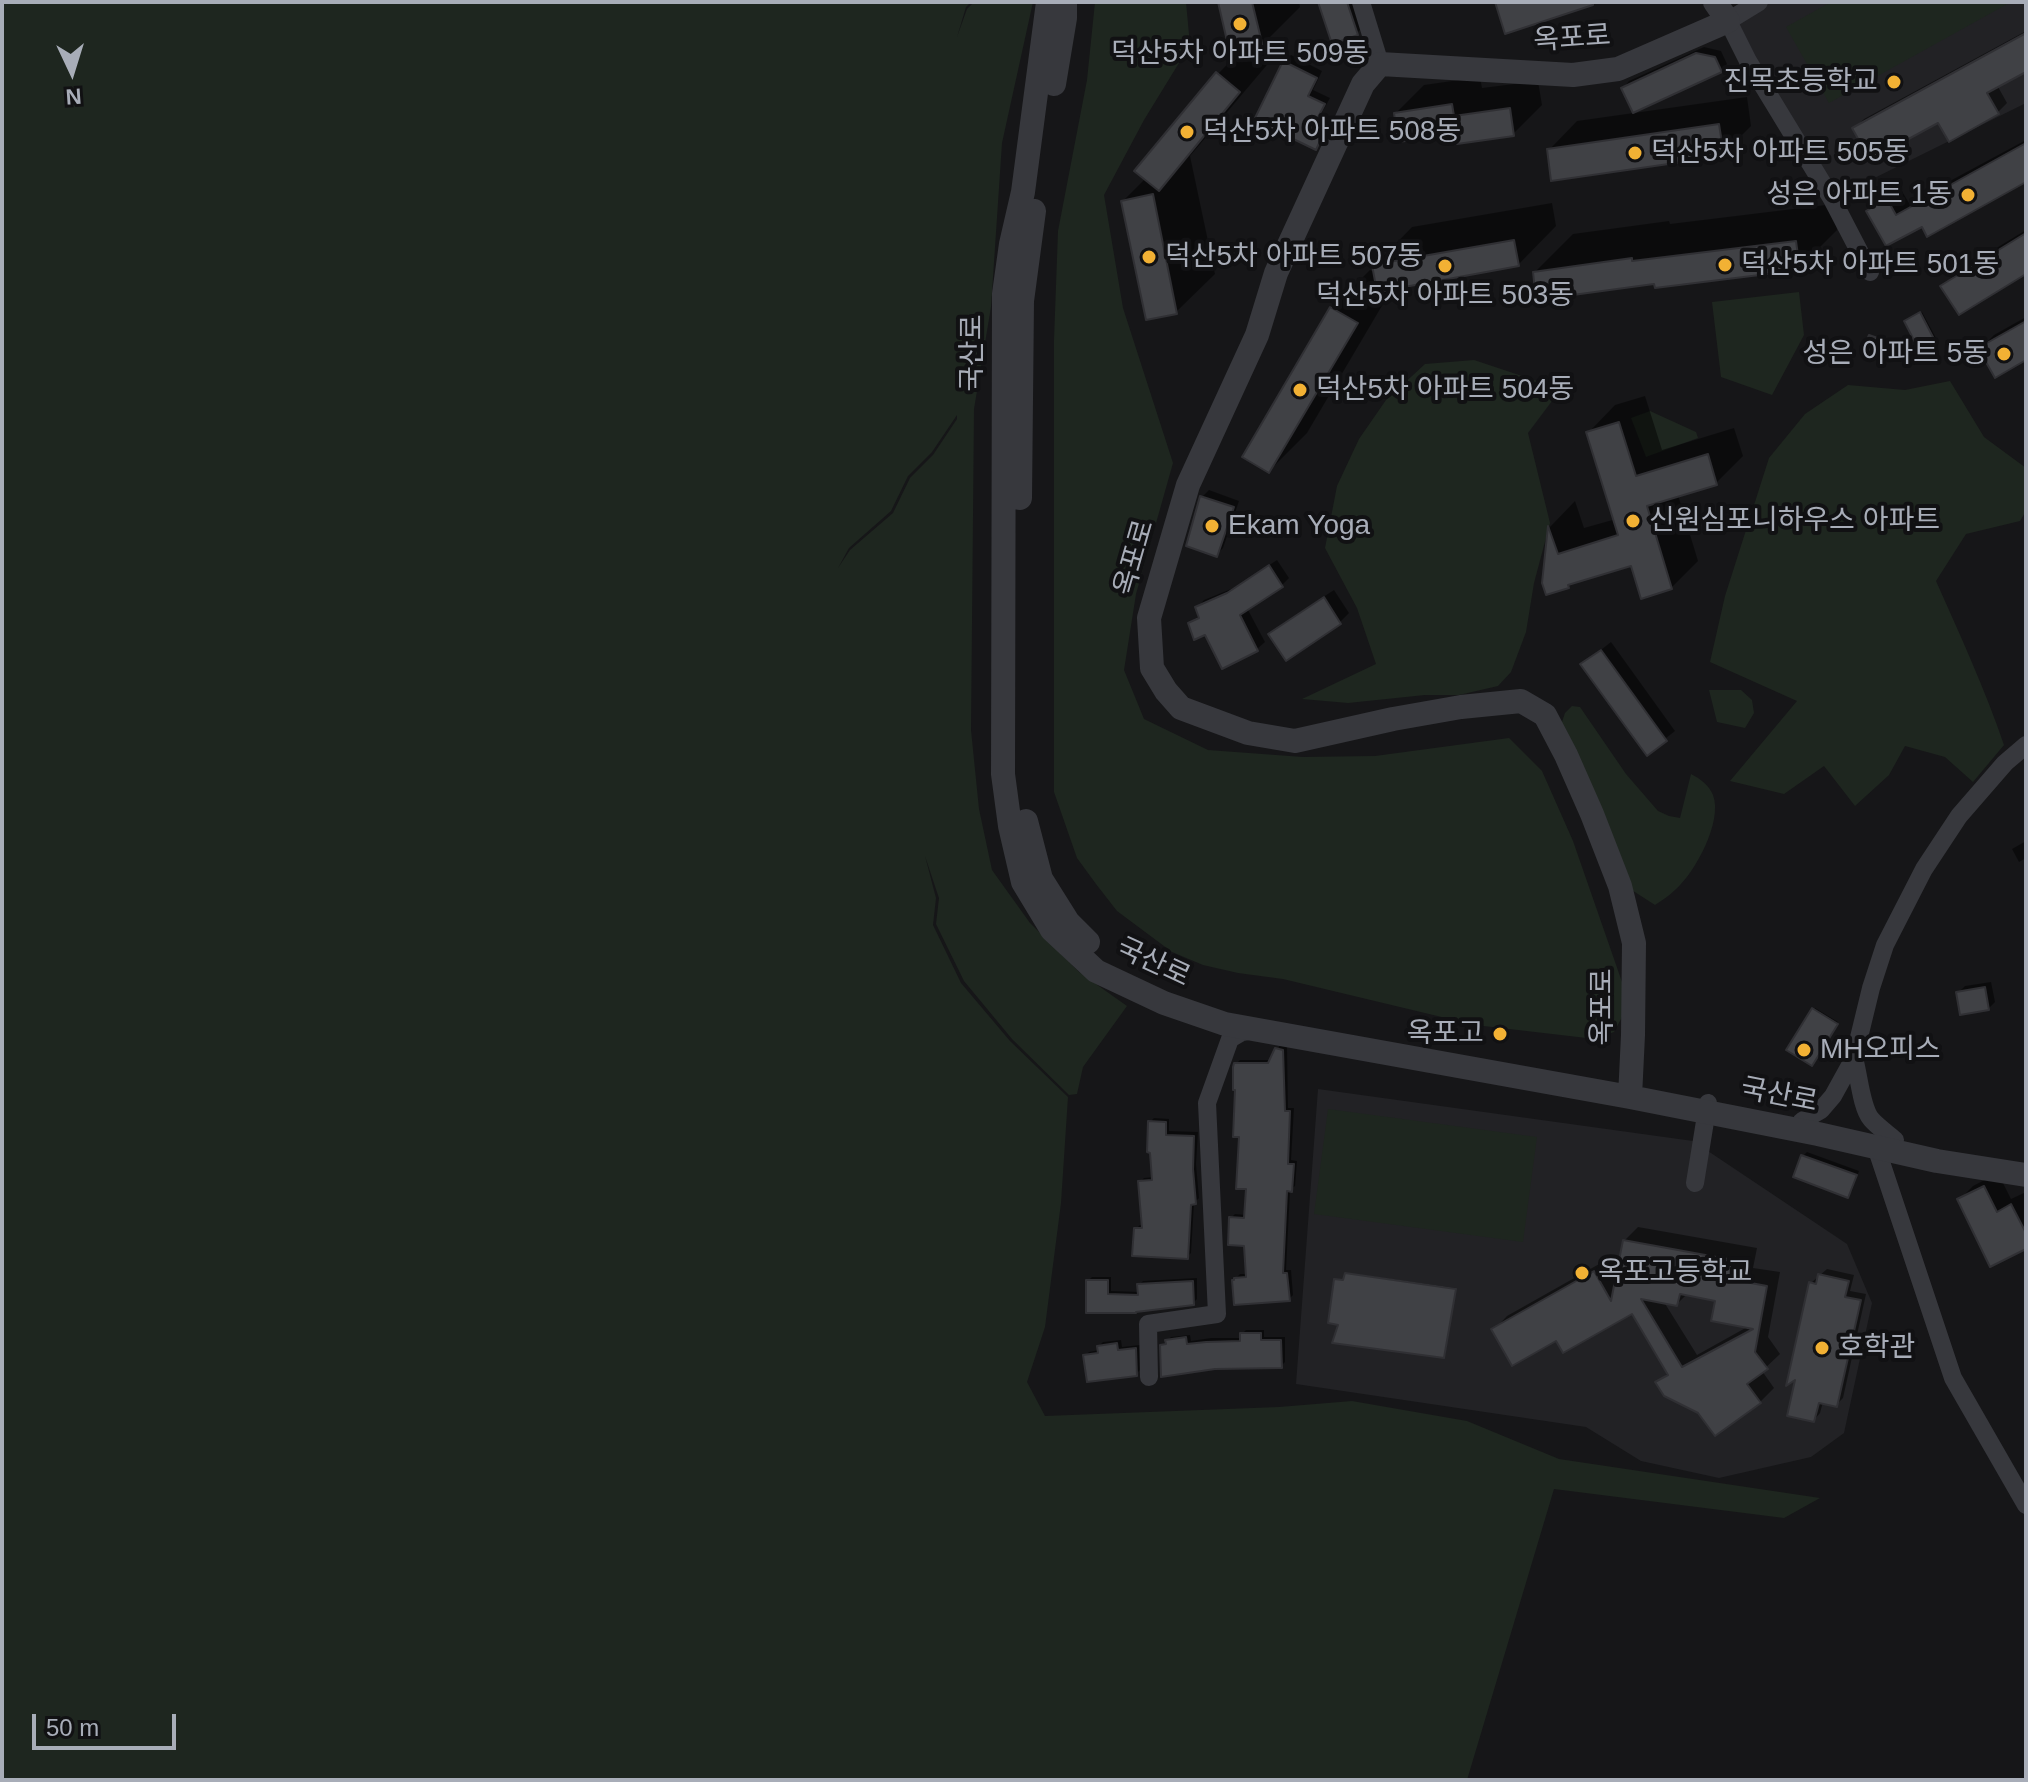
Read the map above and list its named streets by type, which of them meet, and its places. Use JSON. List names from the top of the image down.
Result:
{
  "streets": {
    "street": ["옥포로", "국산로"]
  },
  "crossings": [
    ["옥포로", "국산로"]
  ],
  "places": [
    "덕산5차 아파트 509동",
    "진목초등학교",
    "덕산5차 아파트 508동",
    "덕산5차 아파트 505동",
    "성은 아파트 1동",
    "덕산5차 아파트 507동",
    "덕산5차 아파트 501동",
    "덕산5차 아파트 503동",
    "성은 아파트 5동",
    "덕산5차 아파트 504동",
    "신원심포니하우스 아파트",
    "Ekam Yoga",
    "옥포고",
    "MH오피스",
    "옥포고등학교",
    "호학관"
  ],
  "scale_bar": "50 m",
  "north": "bottom"
}
